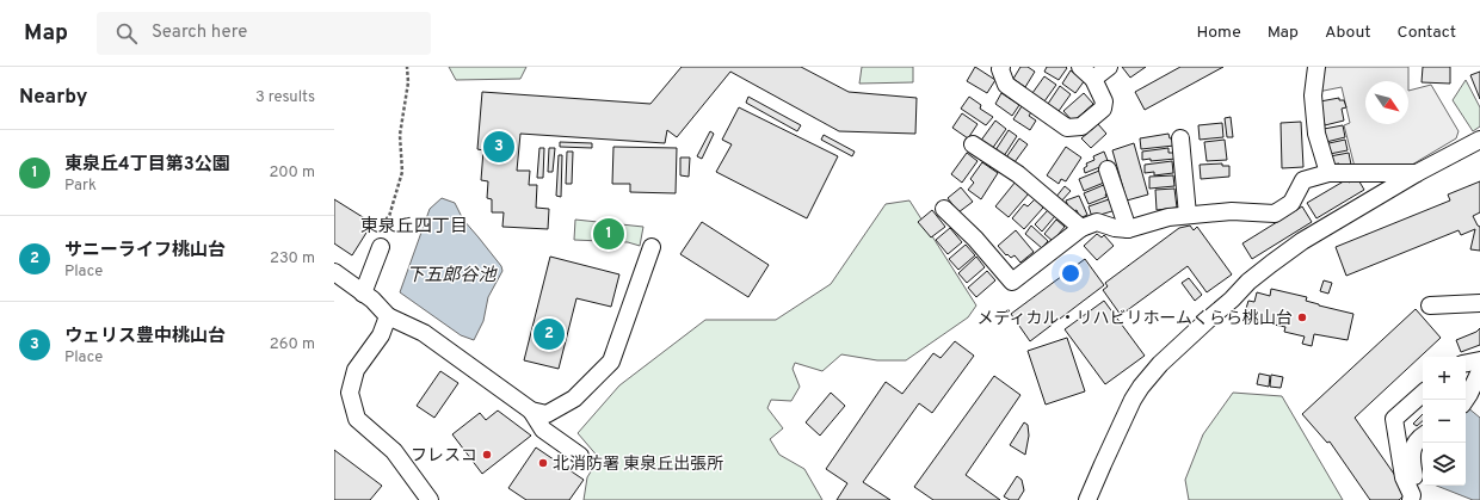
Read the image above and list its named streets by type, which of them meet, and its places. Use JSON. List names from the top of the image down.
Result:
{
  "districts": ["東泉丘四丁目"],
  "water": ["下五郎谷池"],
  "places": ["メディカル・リハビリホームくらら桃山台", "フレスコ", "北消防署 東泉丘出張所"],
  "north": "bottom right",
  "page": {
    "header": "Map",
    "search": "Search here",
    "nav": [
      "Home",
      "Map",
      "About",
      "Contact"
    ],
    "heading": ["Nearby", "3 results"],
    "list": [
      {
        "mark": "1",
        "name": "東泉丘4丁目第3公園",
        "note": "Park",
        "value": "200 m"
      },
      {
        "mark": "2",
        "name": "サニーライフ桃山台",
        "note": "Place",
        "value": "230 m"
      },
      {
        "mark": "3",
        "name": "ウェリス豊中桃山台",
        "note": "Place",
        "value": "260 m"
      }
    ],
    "pins": ["3", "1", "2"],
    "map_buttons": ["+", "−"]
  }
}
